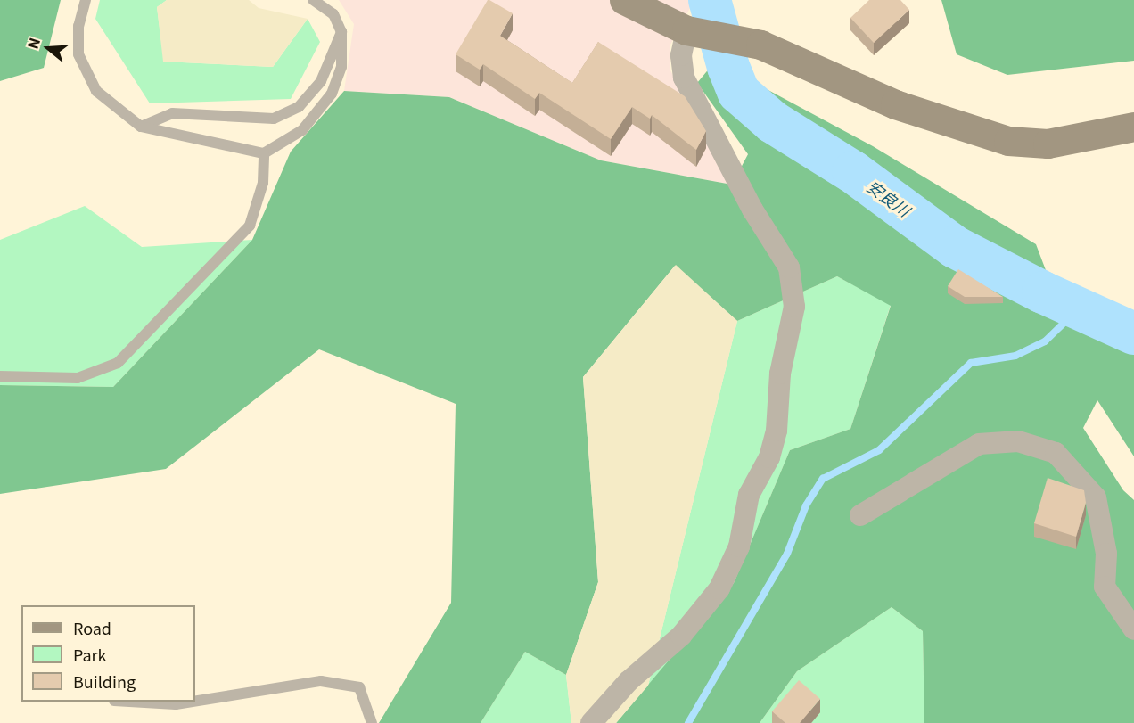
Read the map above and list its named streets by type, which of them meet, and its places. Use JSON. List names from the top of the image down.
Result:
{
  "water": ["安良川"],
  "legend": ["Road", "Park", "Building"],
  "north": "left"
}
